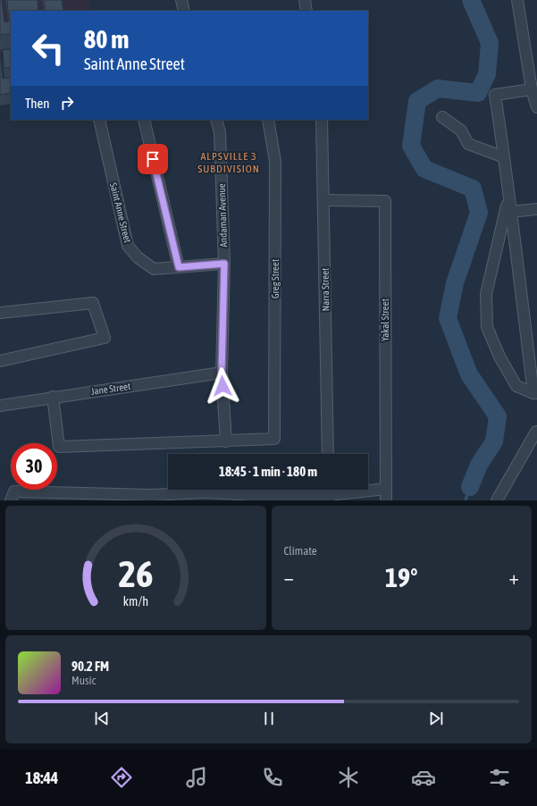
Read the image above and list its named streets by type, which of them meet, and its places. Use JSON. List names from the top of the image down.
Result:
{
  "streets": {
    "street": [
      "Saint Anne Street",
      "Andaman Avenue",
      "Greg Street",
      "Narra Street",
      "Yakal Street",
      "Jane Street"
    ]
  },
  "crossings": [
    ["Saint Anne Street", "Andaman Avenue"],
    ["Andaman Avenue", "Greg Street"],
    ["Andaman Avenue", "Jane Street"],
    ["Narra Street", "Yakal Street"]
  ],
  "districts": ["ALPSVILLE 3 SUBDIVISION"],
  "page": {
    "turn": ["80 m", "Saint Anne Street"],
    "then": "Then",
    "limit": "30",
    "trip": "18:45 · 1 min · 180 m",
    "tile": "Climate",
    "heat": ["−", "19°", "+"],
    "song": ["90.2 FM", "Music"],
    "tabs": "18:44",
    "gauge": ["26", "km/h"]
  }
}
